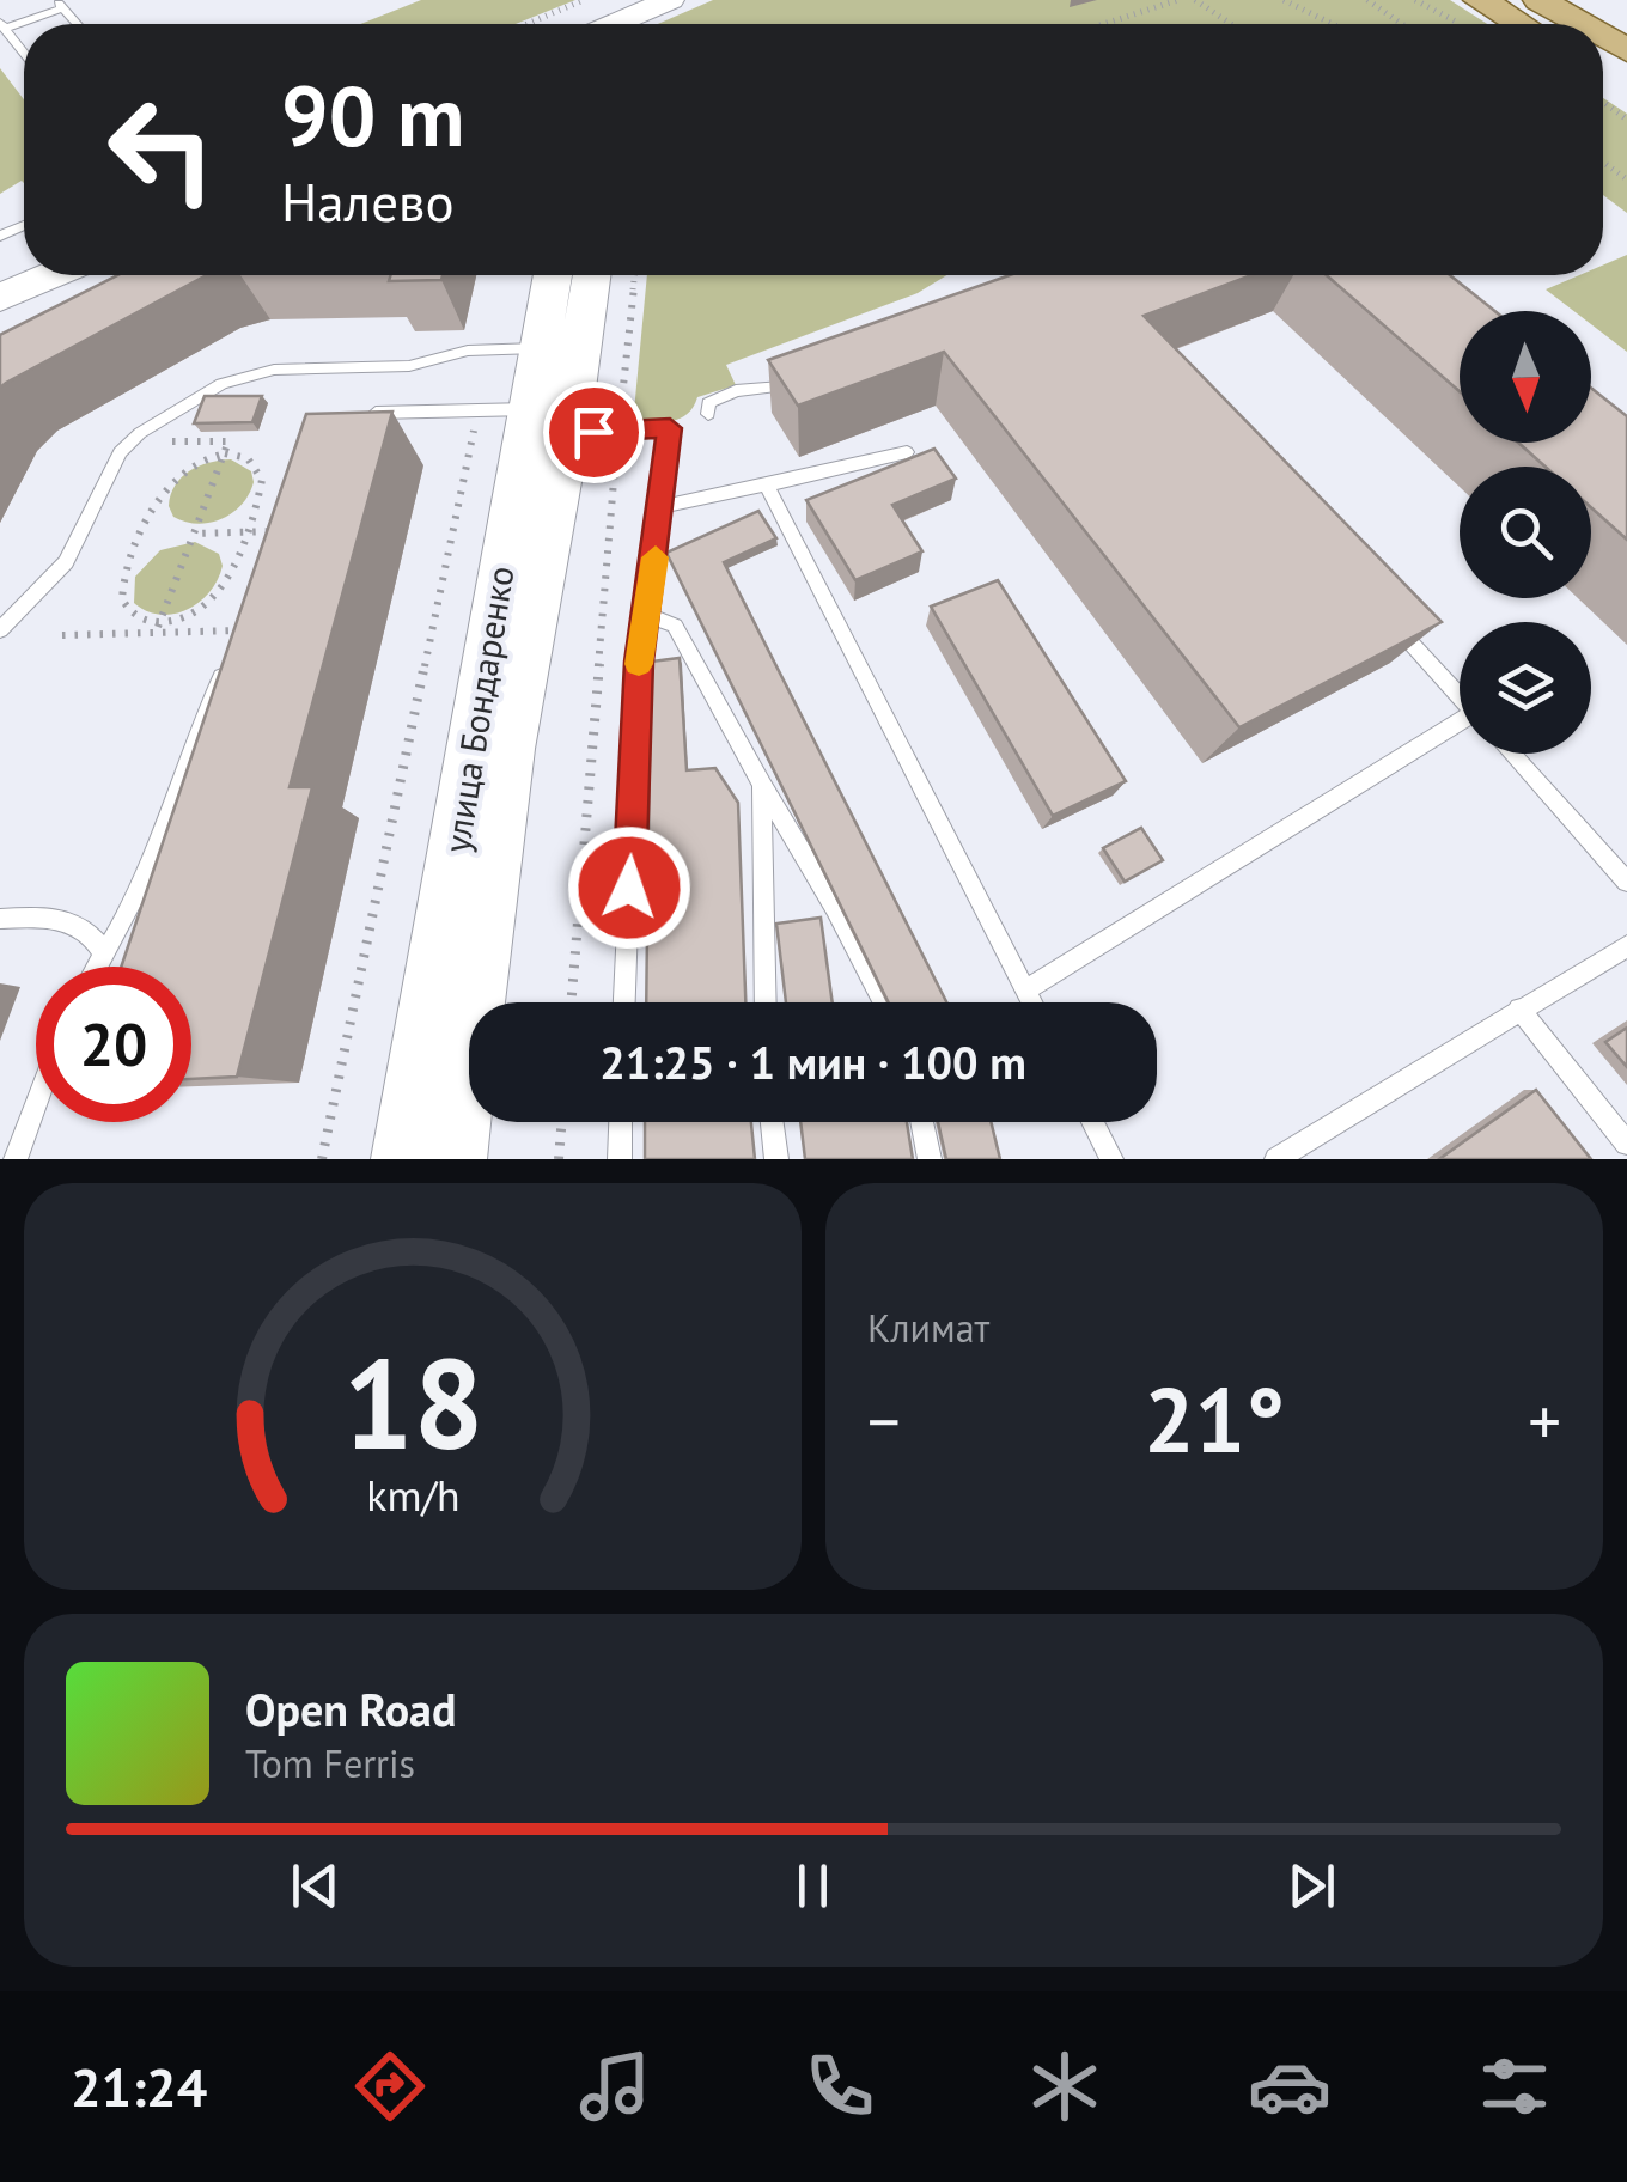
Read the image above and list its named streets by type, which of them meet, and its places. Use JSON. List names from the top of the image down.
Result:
{
  "streets": {
    "street": ["улица Бондаренко"]
  },
  "north": "bottom",
  "page": {
    "turn": ["90 m", "Налево"],
    "limit": "20",
    "trip": "21:25 · 1 мин · 100 m",
    "tile": "Климат",
    "heat": ["−", "21°", "+"],
    "song": ["Open Road", "Tom Ferris"],
    "tabs": "21:24",
    "gauge": ["18", "km/h"]
  }
}
